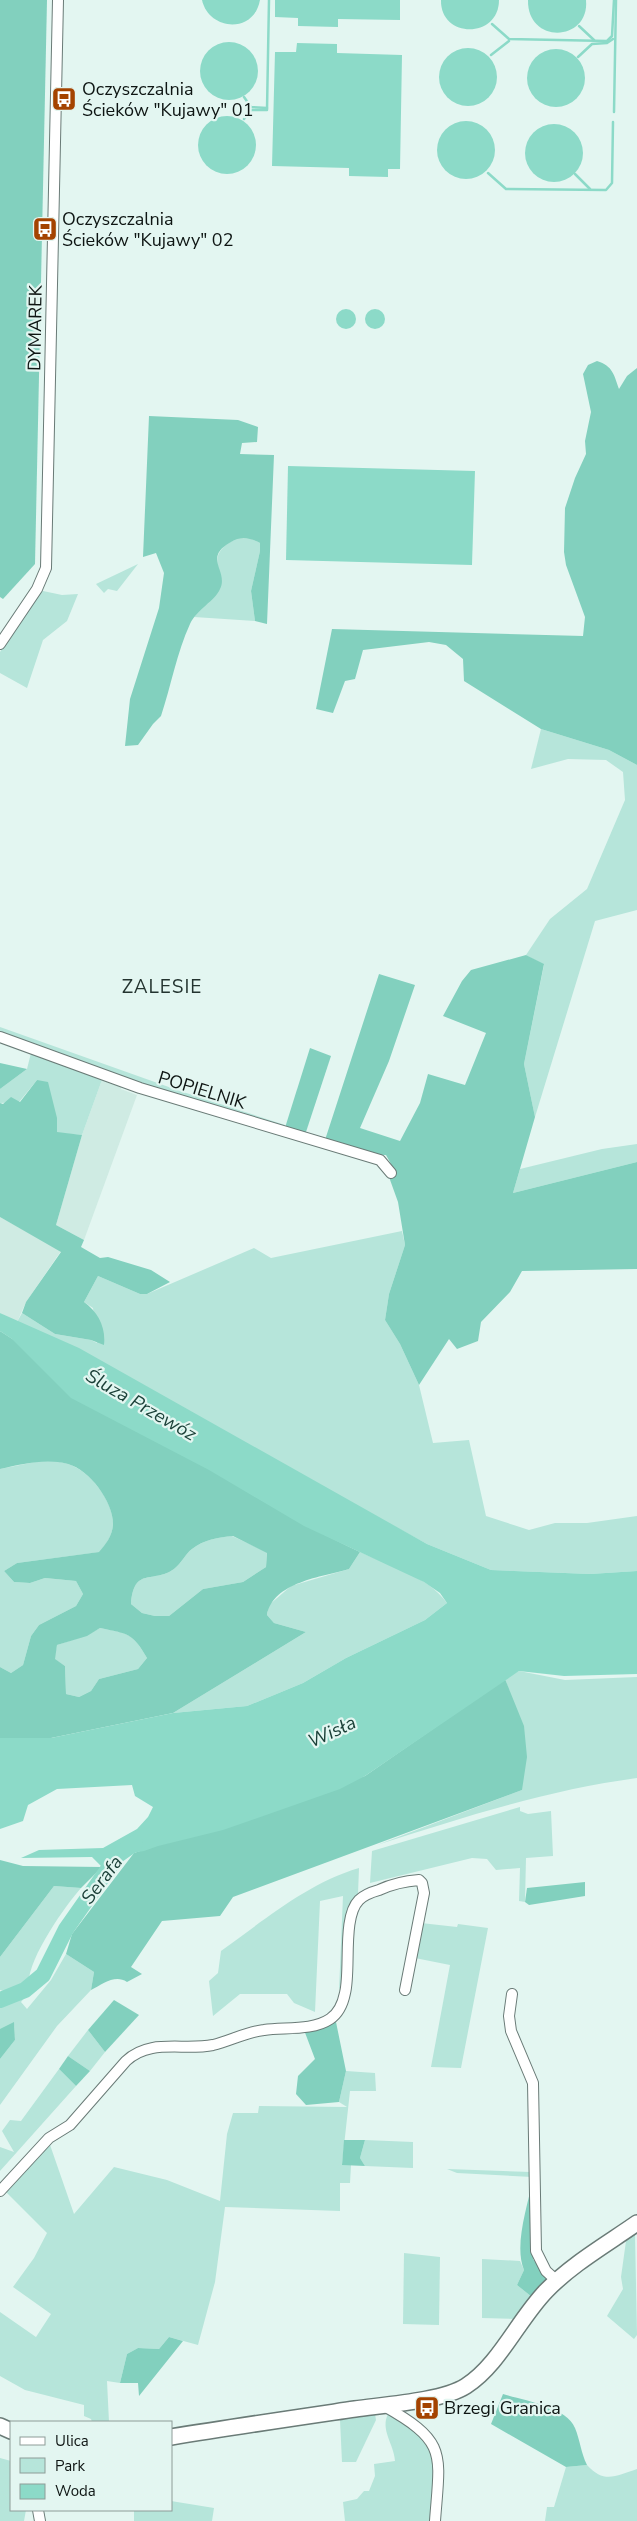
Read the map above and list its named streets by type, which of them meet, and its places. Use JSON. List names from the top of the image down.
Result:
{
  "streets": {
    "street": ["DYMAREK", "POPIELNIK"]
  },
  "districts": ["ZALESIE"],
  "water": ["Śluza Przewóz", "Wisła", "Serafa"],
  "places": {
    "bus stop": ["Oczyszczalnia Ścieków \"Kujawy\" 01", "Oczyszczalnia Ścieków \"Kujawy\" 02", "Brzegi Granica"]
  },
  "legend": ["Ulica", "Park", "Woda"]
}
